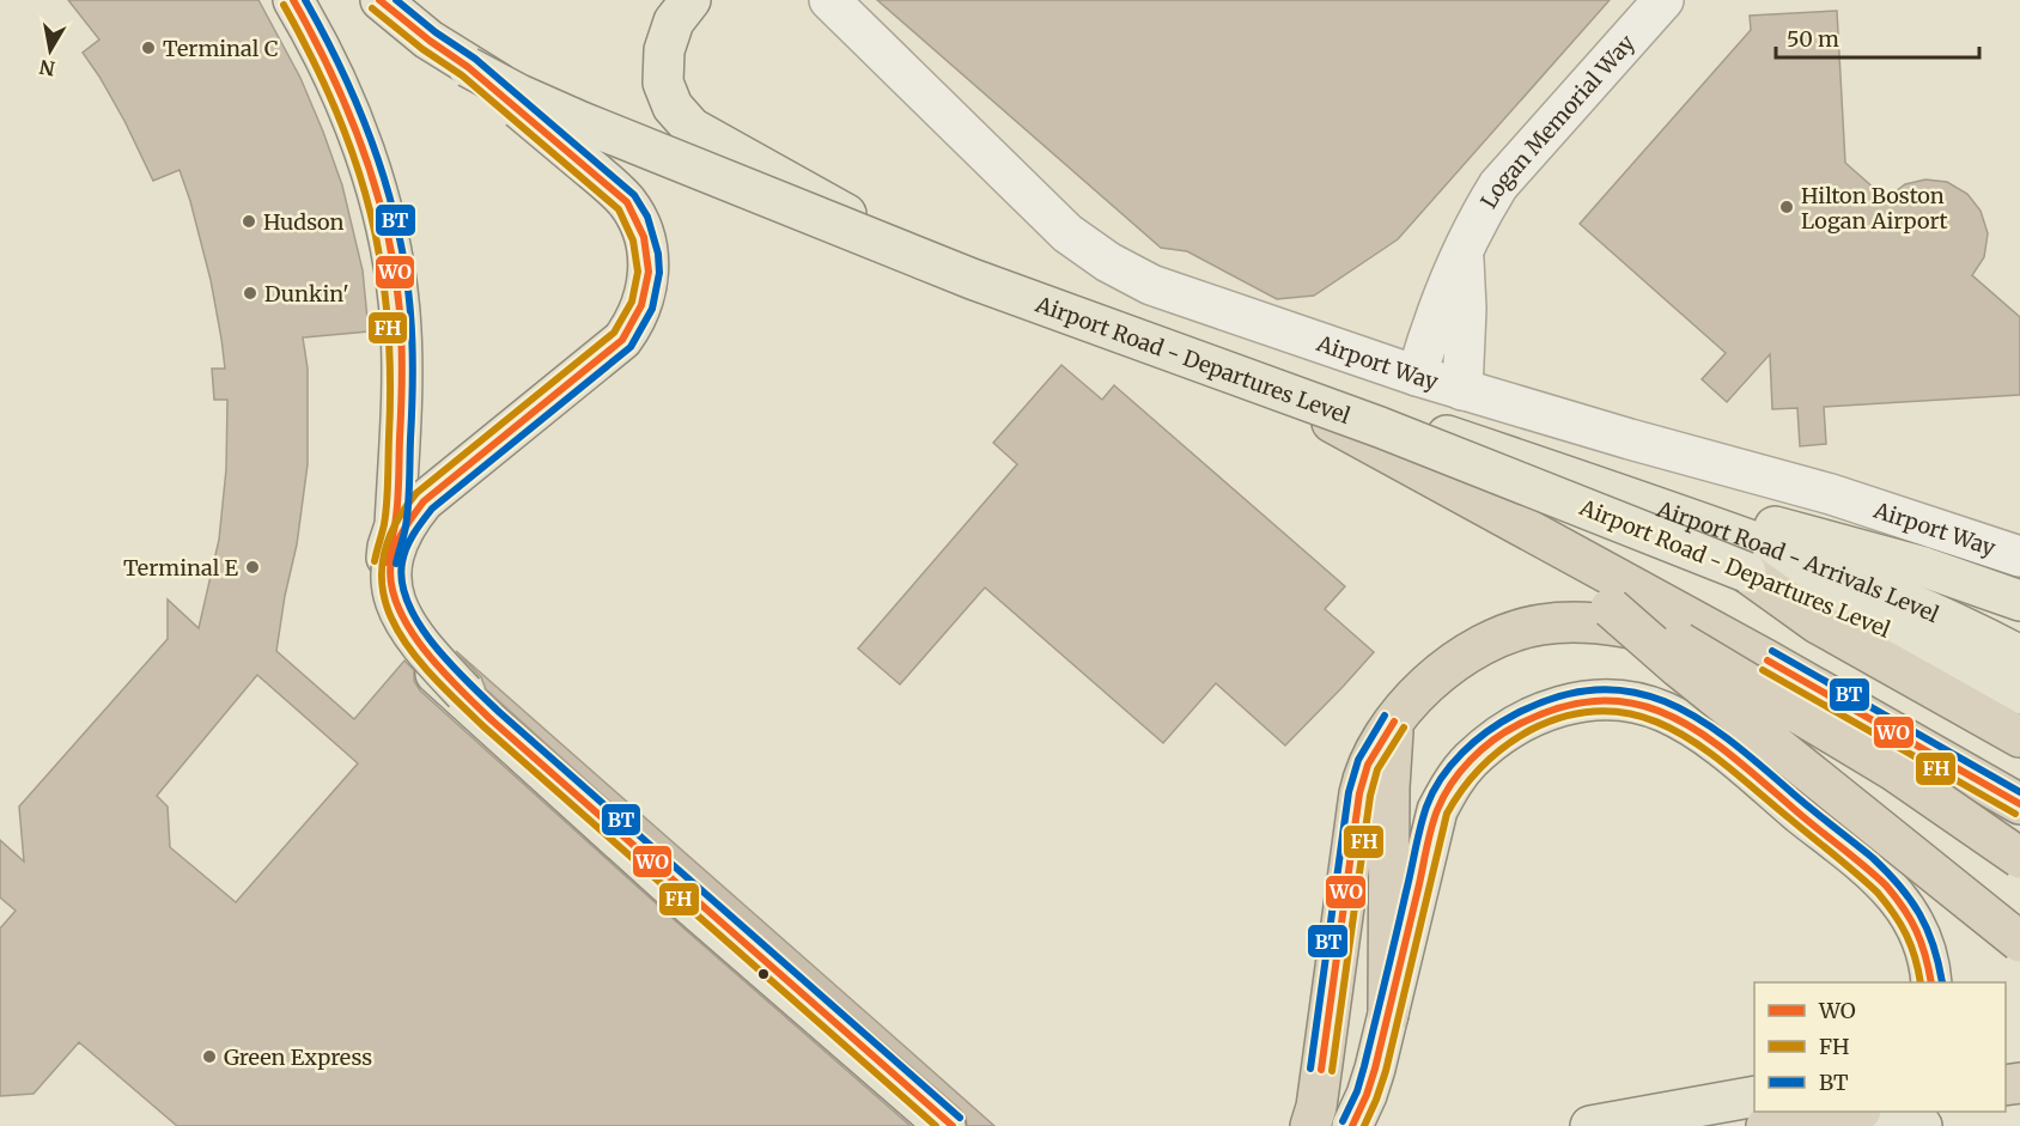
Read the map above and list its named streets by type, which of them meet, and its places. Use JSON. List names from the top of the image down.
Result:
{
  "streets": {
    "main road": ["Airport Road - Departures Level", "Airport Road - Arrivals Level"],
    "street": ["Logan Memorial Way", "Airport Way"]
  },
  "crossings": [
    ["Logan Memorial Way", "Airport Way"],
    ["Airport Road - Departures Level", "Airport Road - Arrivals Level"]
  ],
  "places": [
    "Terminal C",
    "Hilton Boston Logan Airport",
    "Hudson",
    "Dunkin'",
    "Terminal E",
    "Green Express"
  ],
  "lines": ["transit line WO", "transit line BT", "transit line FH"],
  "legend": ["WO", "FH", "BT"],
  "scale_bar": "50 m",
  "north": "bottom"
}
